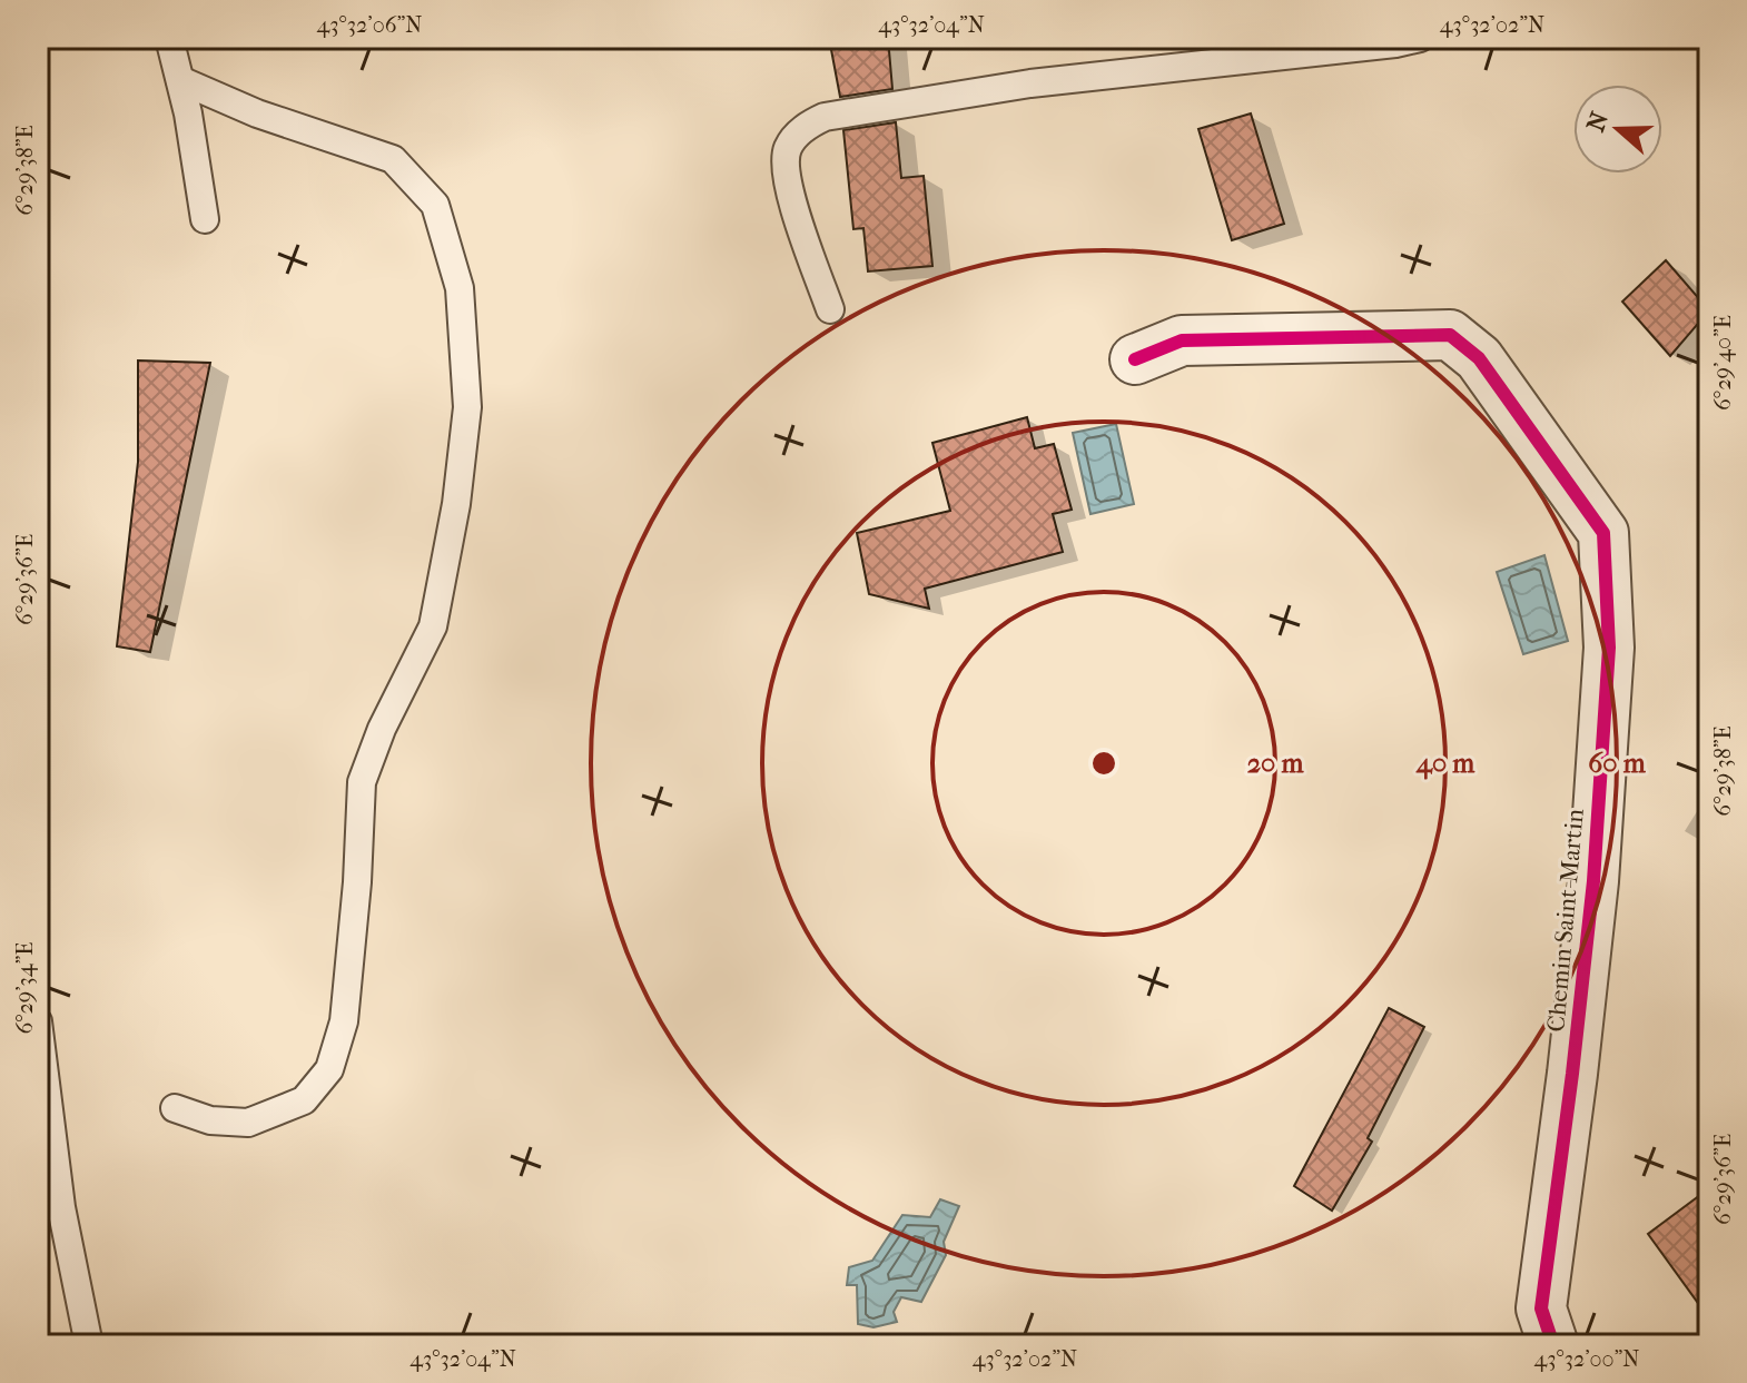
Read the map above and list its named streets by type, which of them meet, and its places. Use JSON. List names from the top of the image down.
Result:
{
  "streets": {
    "street": ["Chemin Saint-Martin"]
  },
  "north": "left",
  "coordinates": [
    "43°32'06\"N",
    "43°32'04\"N",
    "43°32'02\"N",
    "6°29'38\"E",
    "6°29'40\"E",
    "6°29'36\"E",
    "6°29'34\"E",
    "43°32'00\"N"
  ],
  "rings": ["20 m", "40 m", "60 m"]
}
